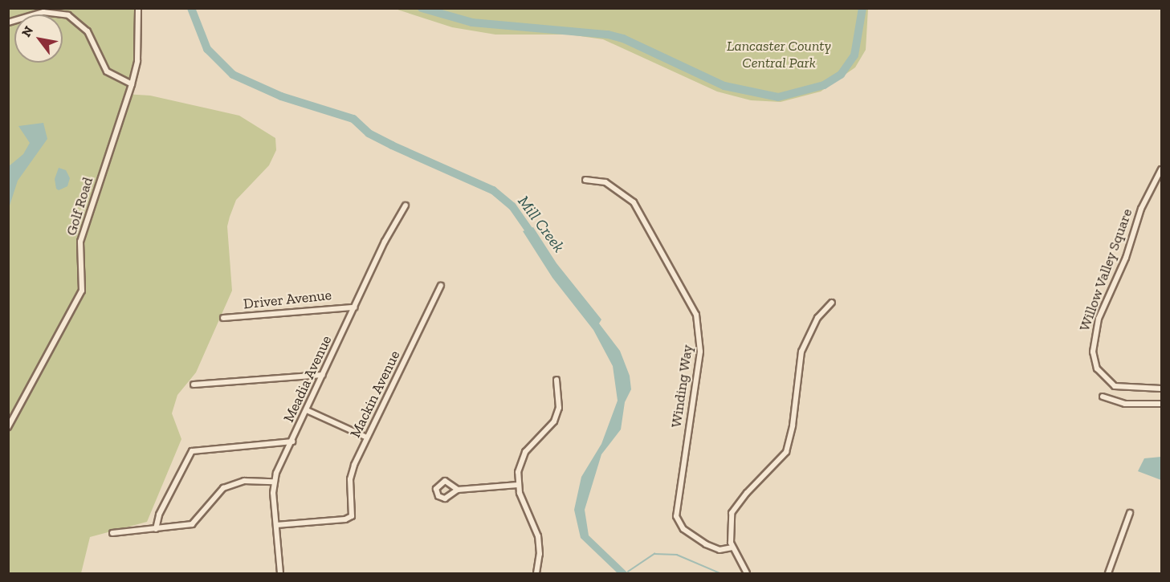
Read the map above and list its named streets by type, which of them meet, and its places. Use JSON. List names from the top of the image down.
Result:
{
  "streets": {
    "street": [
      "Golf Road",
      "Willow Valley Square",
      "Driver Avenue",
      "Meadia Avenue",
      "Winding Way",
      "Mackin Avenue"
    ]
  },
  "crossings": [
    ["Driver Avenue", "Meadia Avenue"],
    ["Meadia Avenue", "Mackin Avenue"]
  ],
  "water": ["Mill Creek"],
  "parks": ["Lancaster County Central Park"],
  "north": "top left"
}
